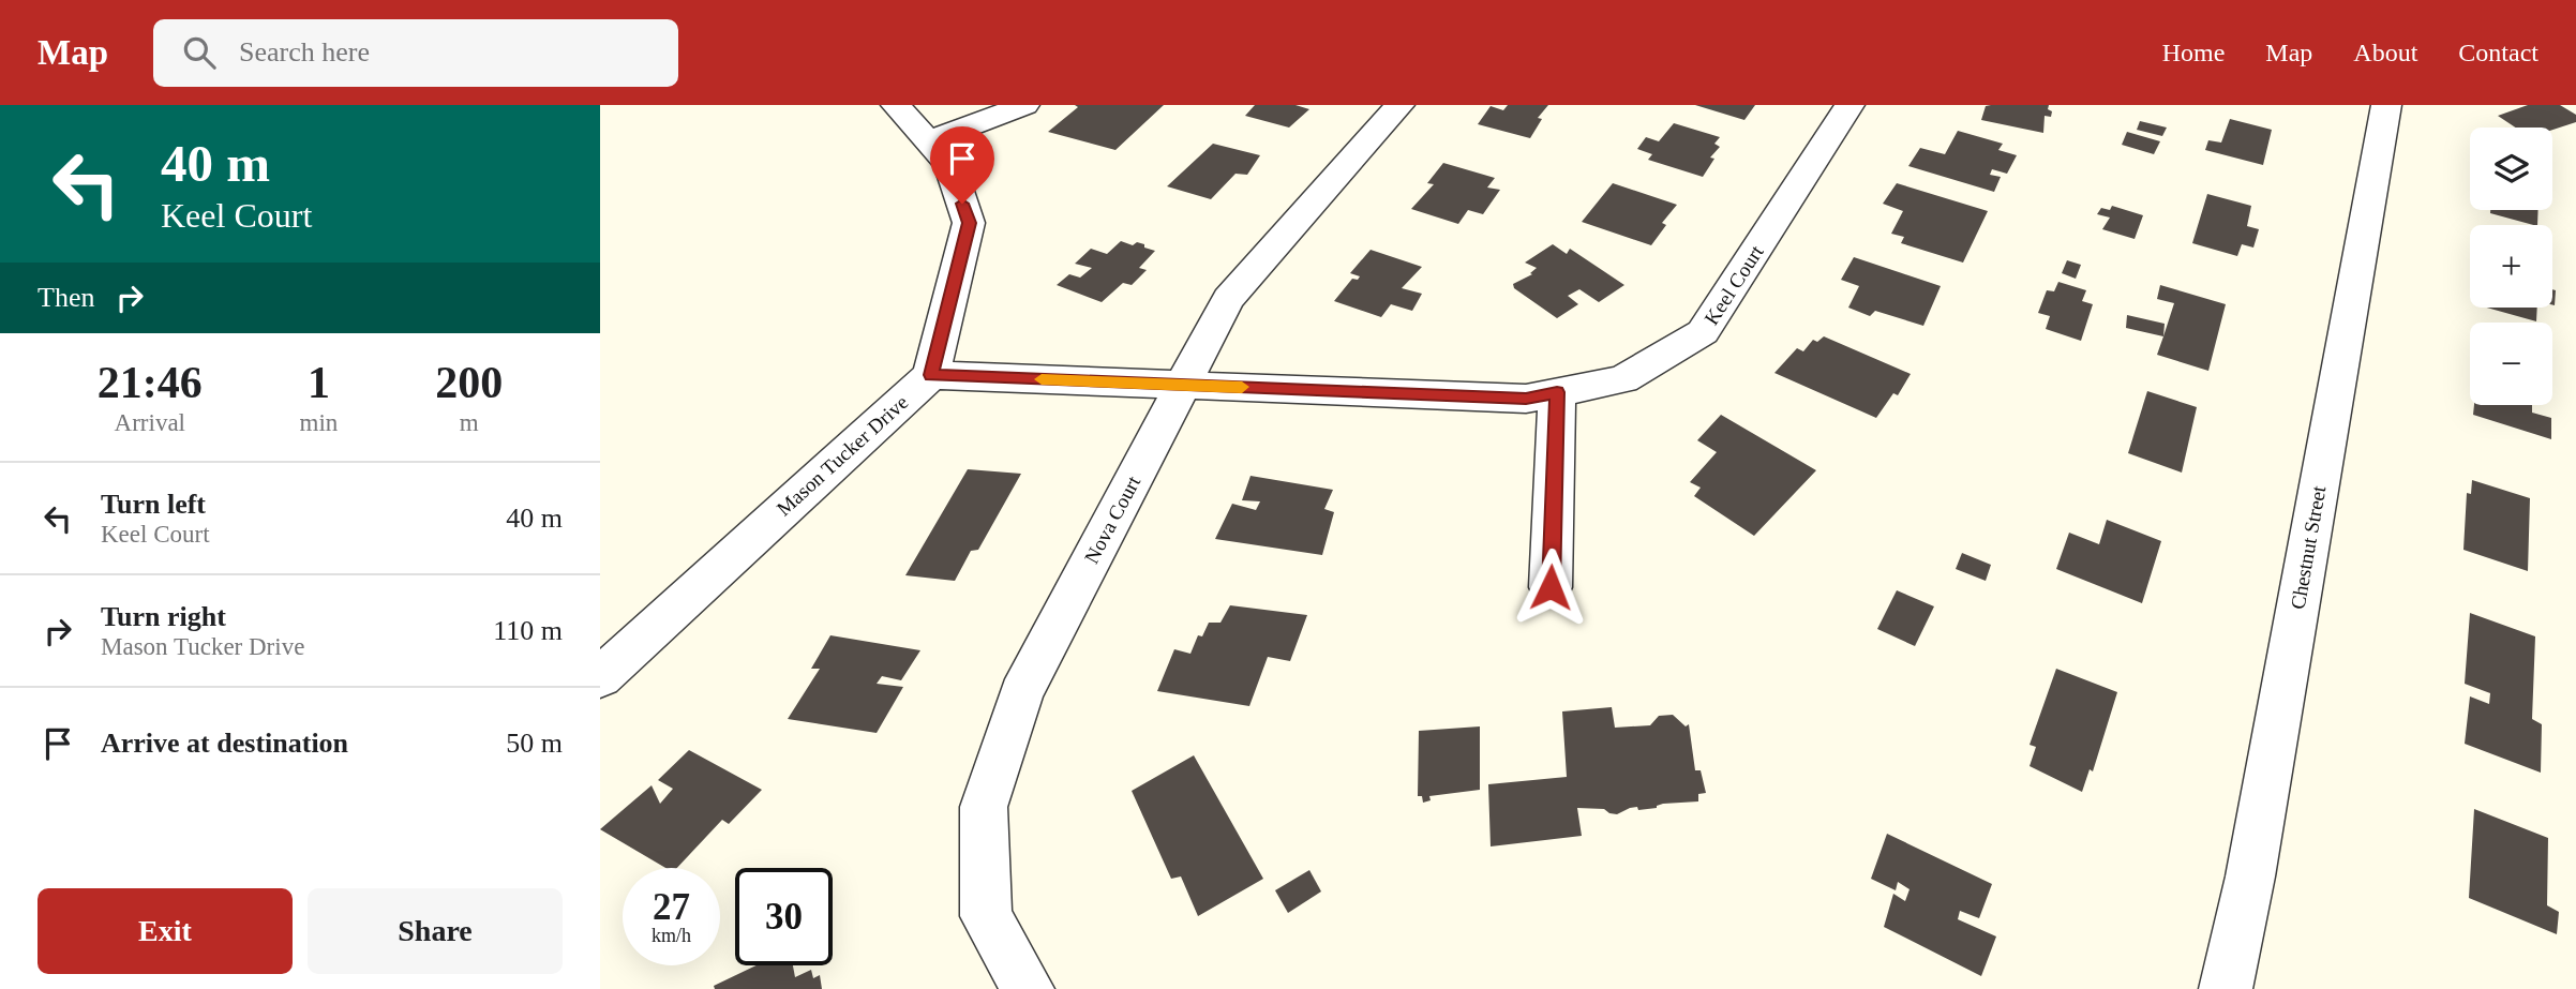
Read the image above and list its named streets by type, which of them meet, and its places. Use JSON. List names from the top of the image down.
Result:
{
  "streets": {
    "street": [
      "Keel Court",
      "Mason Tucker Drive",
      "Nova Court",
      "Chestnut Street"
    ]
  },
  "crossings": [
    ["Keel Court", "Mason Tucker Drive"],
    ["Keel Court", "Nova Court"]
  ],
  "page": {
    "header": "Map",
    "search": "Search here",
    "nav": [
      "Home",
      "Map",
      "About",
      "Contact"
    ],
    "turn": ["40 m", "Keel Court"],
    "map_buttons": ["+", "−"],
    "then": "Then",
    "eta": [
      "21:46",
      "Arrival",
      "1",
      "min",
      "200",
      "m"
    ],
    "list": [
      {
        "name": "Turn left",
        "note": "Keel Court",
        "value": "40 m"
      },
      {
        "name": "Turn right",
        "note": "Mason Tucker Drive",
        "value": "110 m"
      },
      {
        "name": "Arrive at destination",
        "value": "50 m"
      }
    ],
    "speed": "27 km/h",
    "limit": "30",
    "buttons": ["Exit", "Share"]
  }
}
